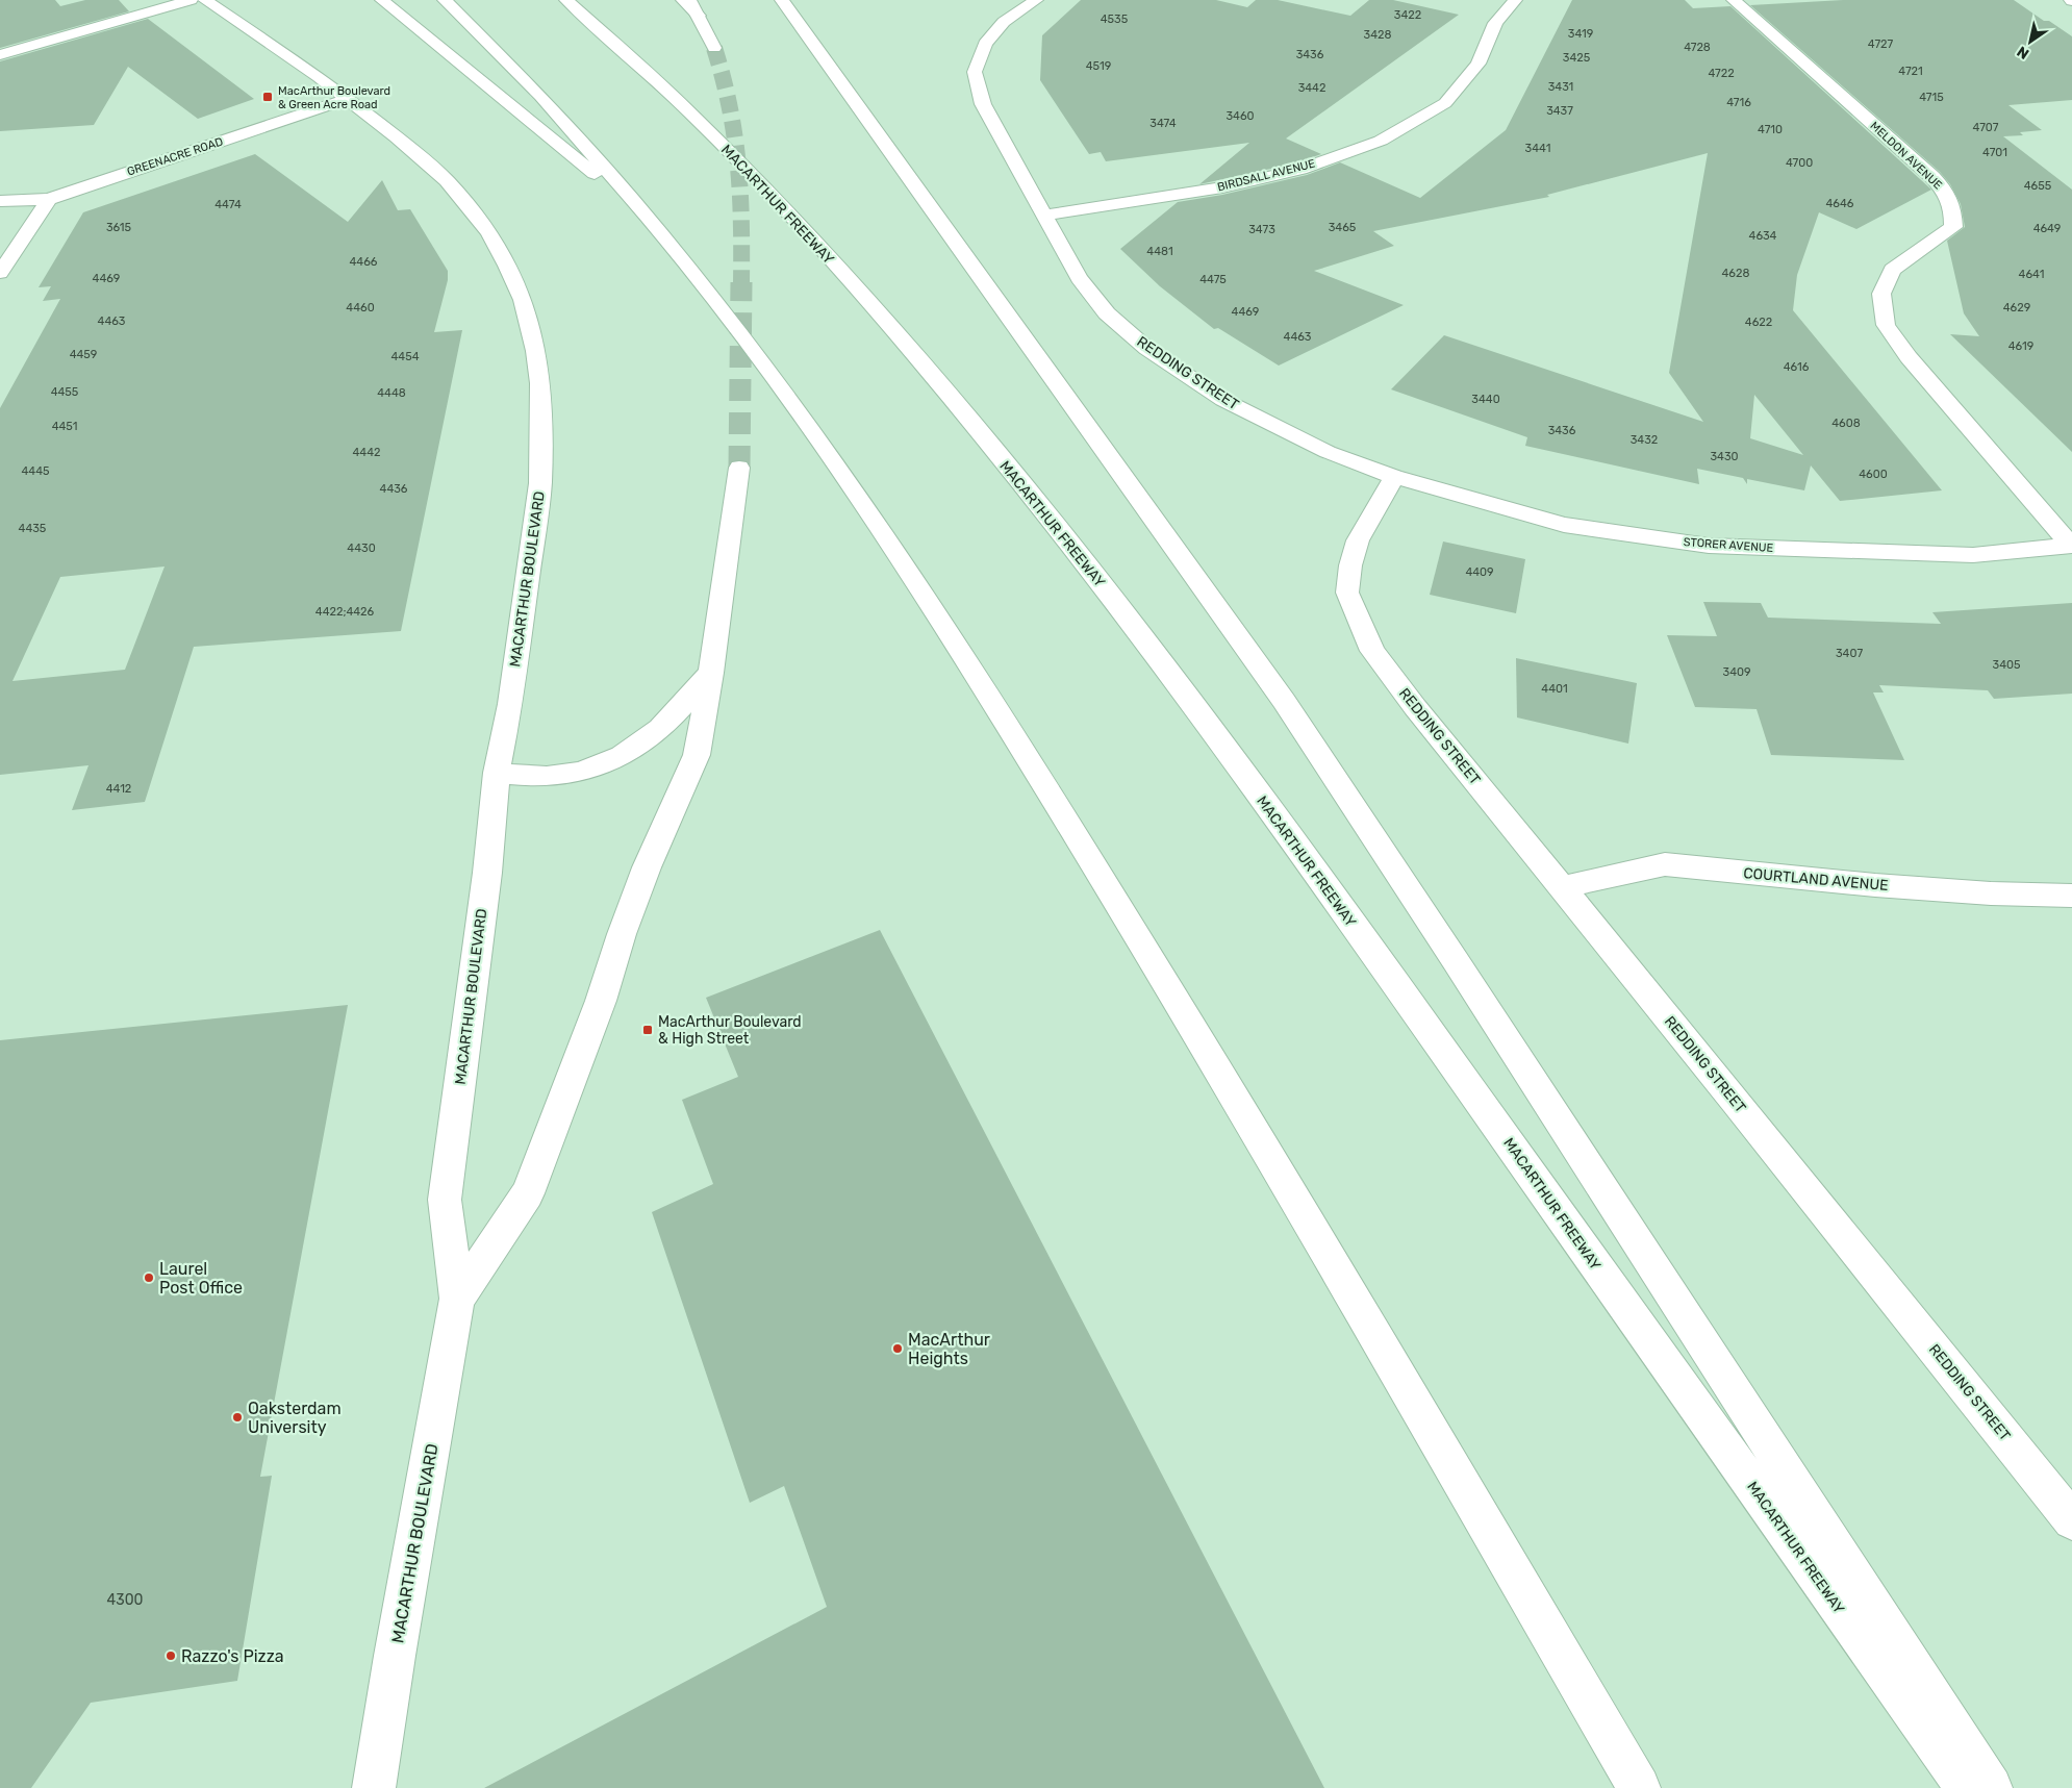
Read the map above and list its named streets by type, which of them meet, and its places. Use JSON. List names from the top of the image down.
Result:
{
  "streets": {
    "main road": [
      "MELDON AVENUE",
      "GREENACRE ROAD",
      "BIRDSALL AVENUE",
      "MACARTHUR FREEWAY",
      "REDDING STREET",
      "STORER AVENUE",
      "MACARTHUR BOULEVARD",
      "COURTLAND AVENUE"
    ]
  },
  "crossings": [
    ["MELDON AVENUE", "STORER AVENUE"],
    ["GREENACRE ROAD", "MACARTHUR BOULEVARD"],
    ["BIRDSALL AVENUE", "REDDING STREET"],
    ["REDDING STREET", "STORER AVENUE"],
    ["REDDING STREET", "COURTLAND AVENUE"]
  ],
  "places": {
    "transit": ["MacArthur Boulevard & Green Acre Road", "MacArthur Boulevard & High Street"],
    "other": [
      "Laurel Post Office",
      "MacArthur Heights",
      "Oaksterdam University",
      "Razzo's Pizza"
    ]
  },
  "house_numbers": [
    "3422",
    "4535",
    "3419",
    "3428",
    "4727",
    "4728",
    "3436",
    "3425",
    "4519",
    "4721",
    "4722",
    "3431",
    "3442",
    "4715",
    "4716",
    "3437",
    "3460",
    "3474",
    "4707",
    "4710",
    "3441",
    "4701",
    "4700",
    "4655",
    "4646",
    "4474",
    "3615",
    "3465",
    "4649",
    "3473",
    "4634",
    "4481",
    "4466",
    "4628",
    "4641",
    "4469",
    "4475",
    "4460",
    "4629",
    "4469",
    "4463",
    "4622",
    "4463",
    "4619",
    "4459",
    "4454",
    "4616",
    "4455",
    "4448",
    "3440",
    "4608",
    "4451",
    "3436",
    "3432",
    "4442",
    "3430",
    "4445",
    "4600",
    "4436",
    "4435",
    "4430",
    "4409",
    "4422;4426",
    "3407",
    "3405",
    "3409",
    "4401",
    "4412",
    "4300"
  ],
  "north": "bottom left"
}
